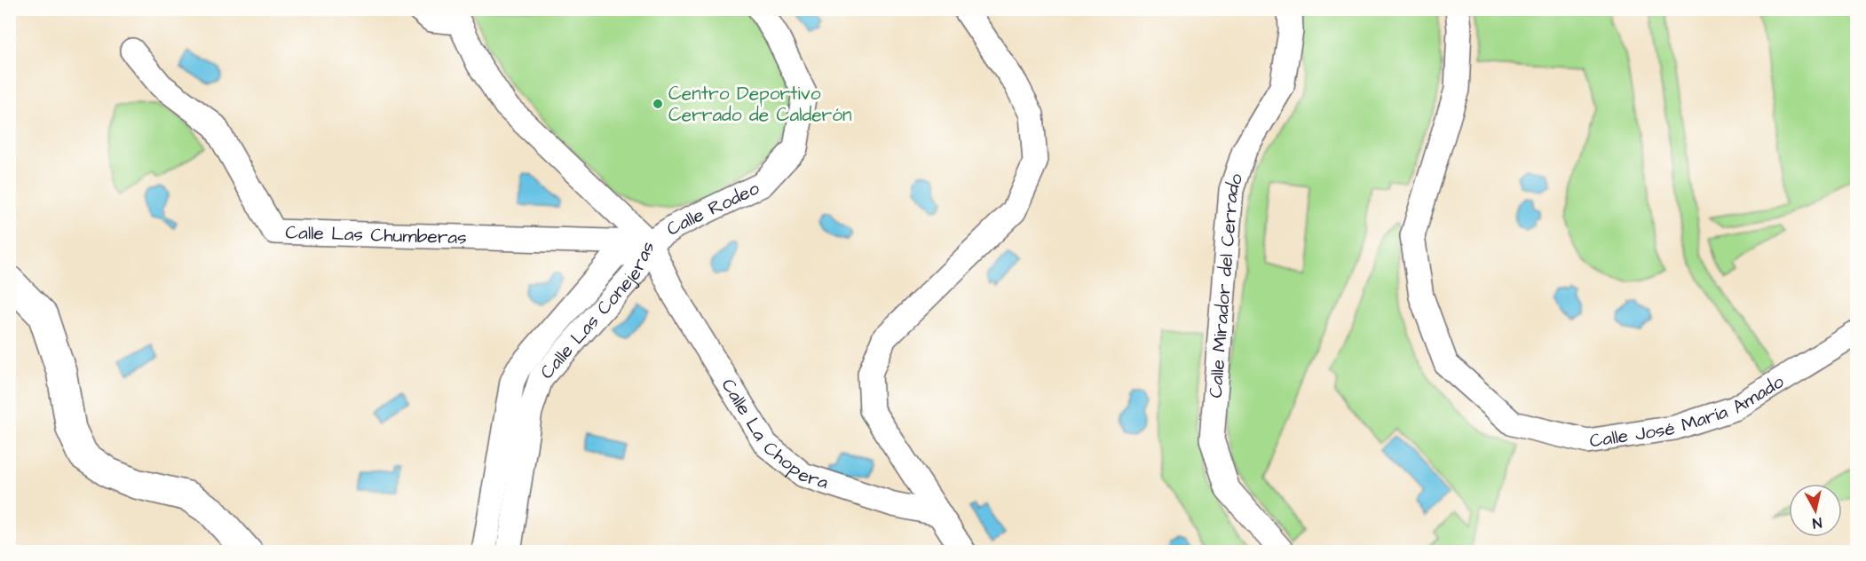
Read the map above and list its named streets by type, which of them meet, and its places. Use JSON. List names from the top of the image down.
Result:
{
  "streets": {
    "street": [
      "Calle Rodeo",
      "Calle Las Chumberas",
      "Calle Mirador del Cerrado",
      "Calle Las Conejeras",
      "Calle José María Amado",
      "Calle La Chopera"
    ]
  },
  "crossings": [
    ["Calle Rodeo", "Calle Las Chumberas"],
    ["Calle Rodeo", "Calle Las Conejeras"],
    ["Calle Rodeo", "Calle La Chopera"],
    ["Calle Las Chumberas", "Calle Las Conejeras"],
    ["Calle Las Chumberas", "Calle La Chopera"],
    ["Calle Las Conejeras", "Calle La Chopera"]
  ],
  "places": ["Centro Deportivo Cerrado de Calderón"],
  "north": "bottom"
}
